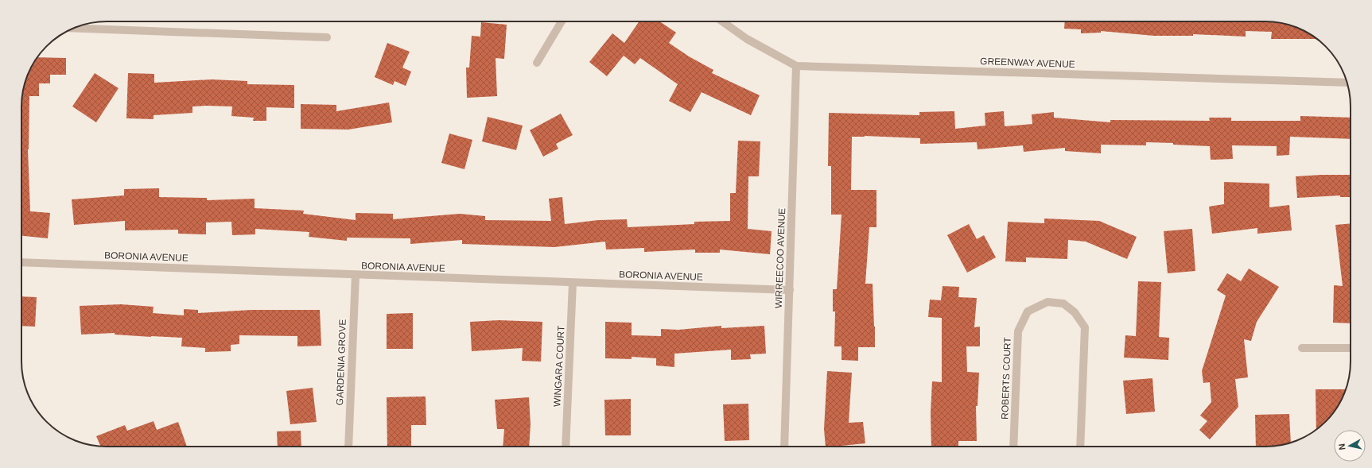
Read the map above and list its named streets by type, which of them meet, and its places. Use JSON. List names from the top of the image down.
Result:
{
  "streets": {
    "street": [
      "GREENWAY AVENUE",
      "BORONIA AVENUE",
      "WIRREECOO AVENUE",
      "GARDENIA GROVE",
      "WINGARA COURT",
      "ROBERTS COURT"
    ]
  },
  "crossings": [
    ["GREENWAY AVENUE", "WIRREECOO AVENUE"],
    ["BORONIA AVENUE", "WIRREECOO AVENUE"],
    ["BORONIA AVENUE", "GARDENIA GROVE"],
    ["BORONIA AVENUE", "WINGARA COURT"]
  ],
  "north": "left"
}
